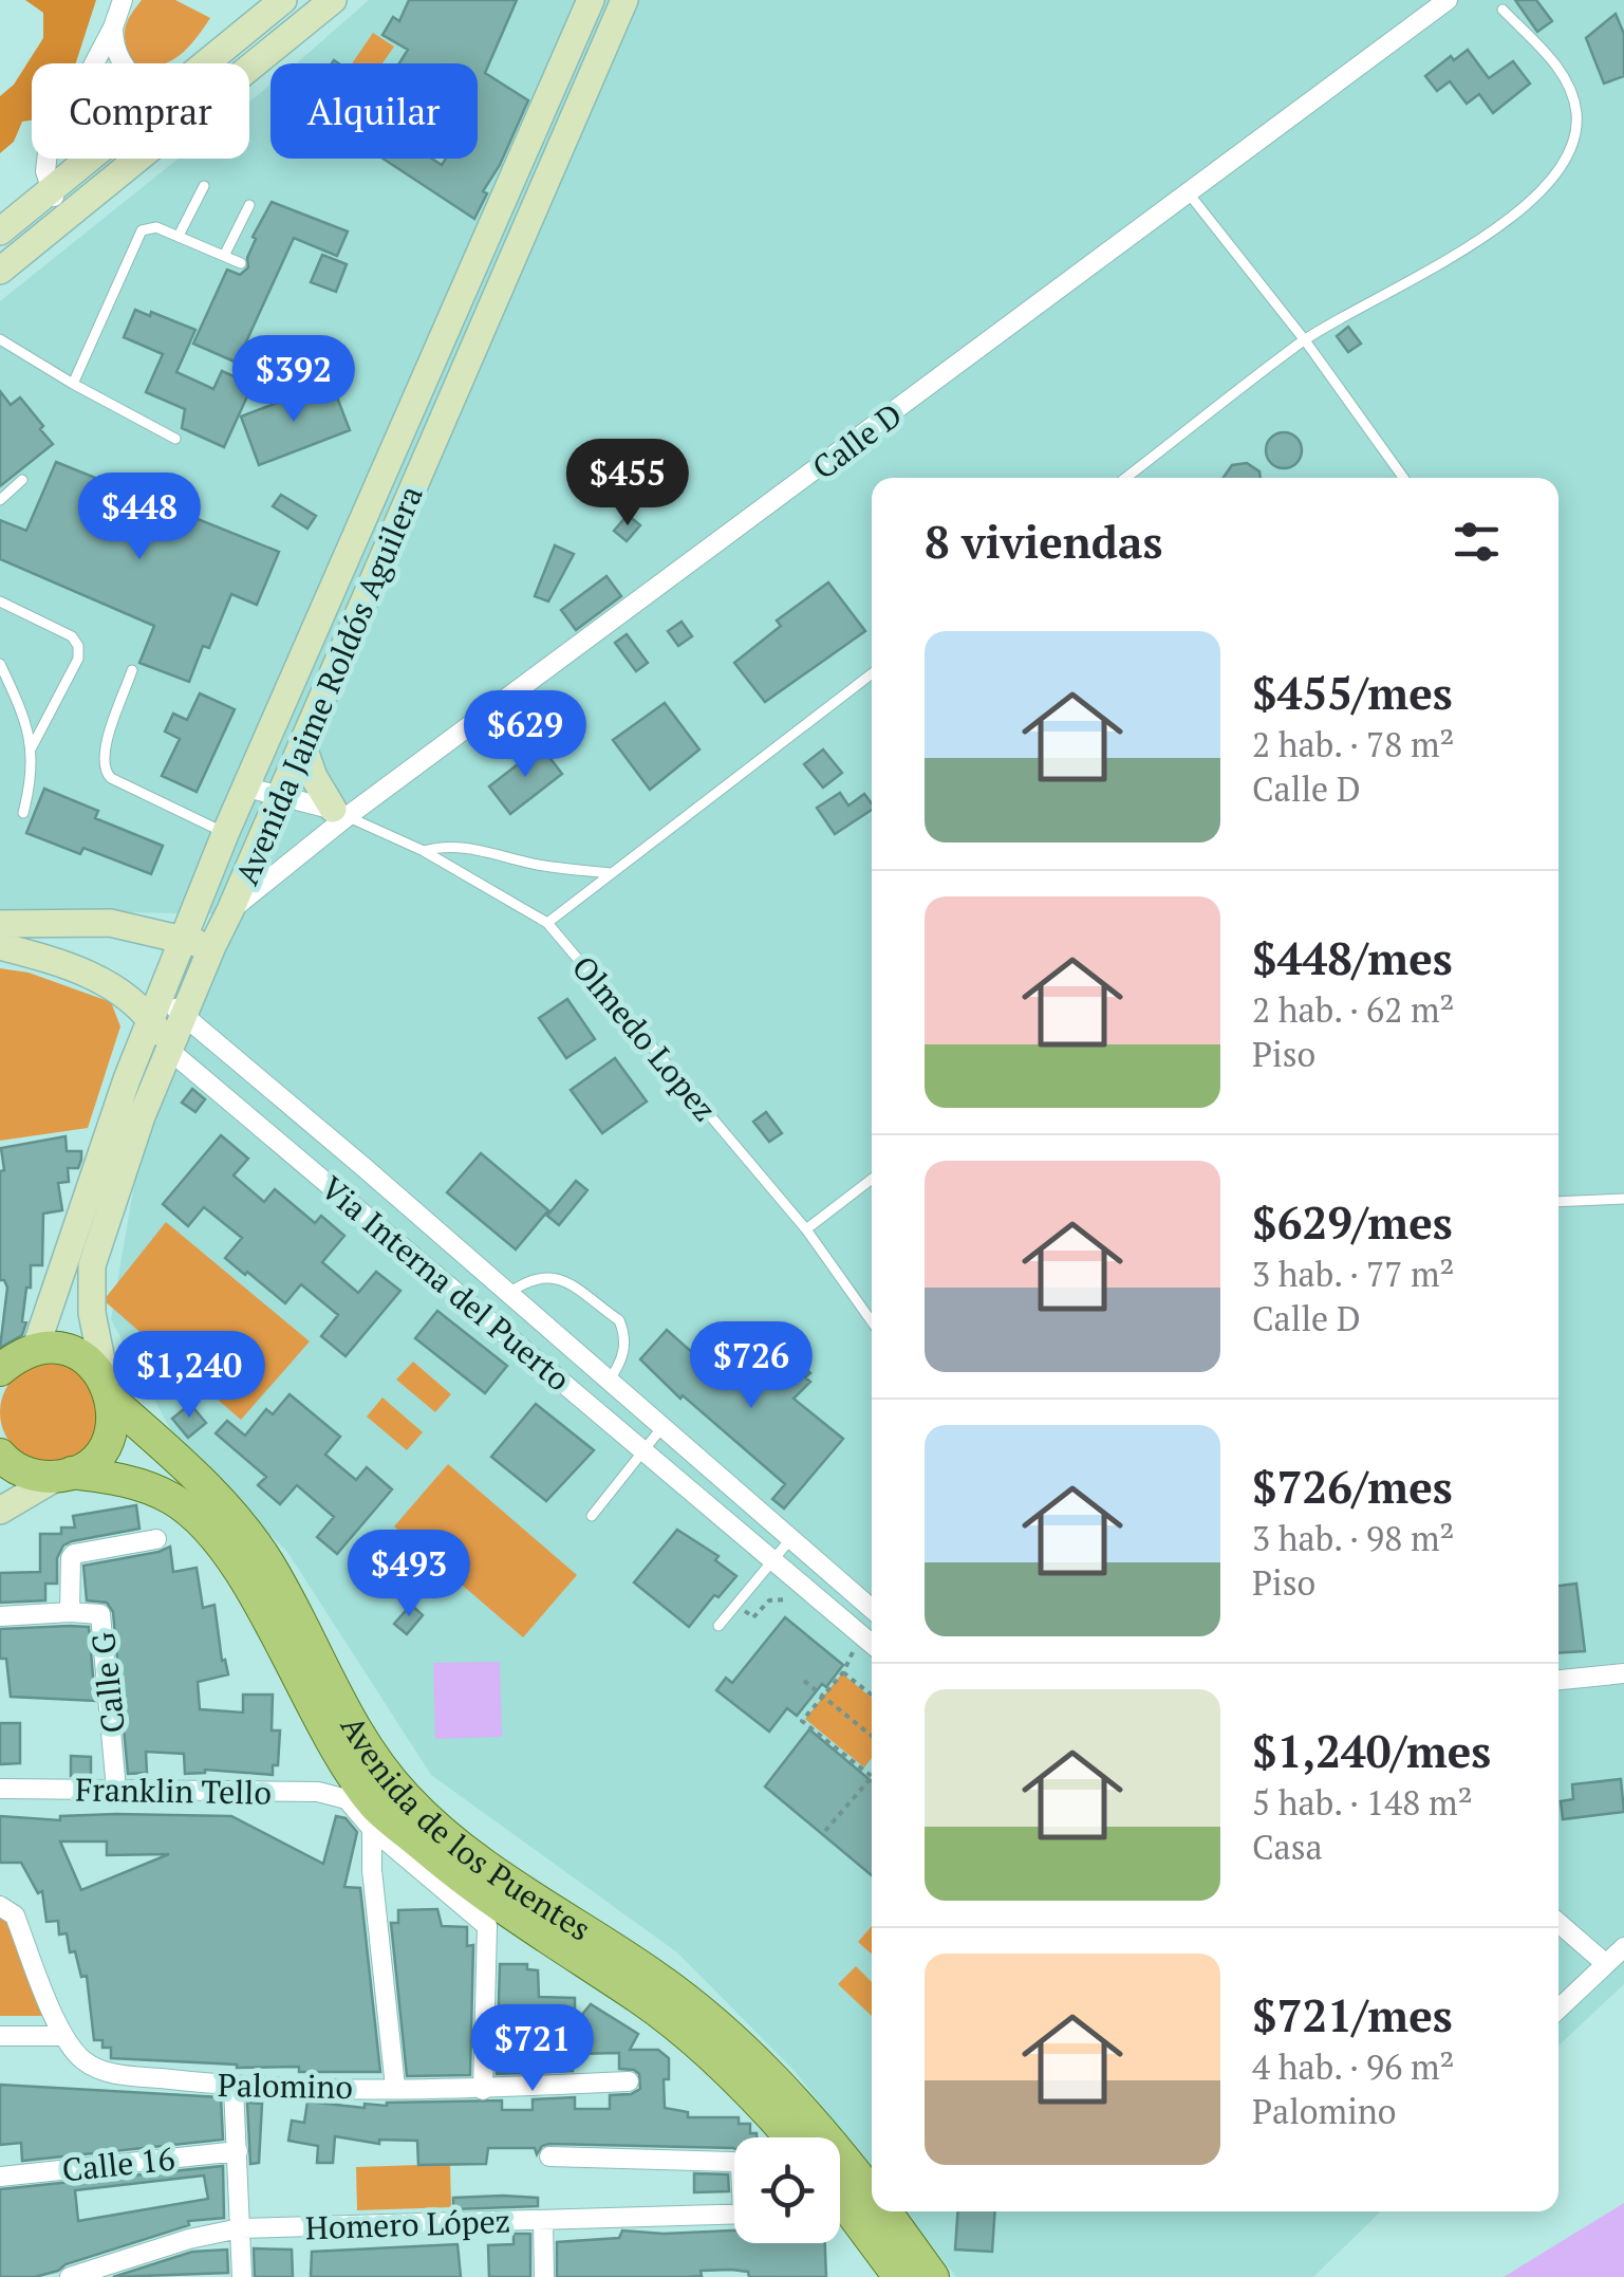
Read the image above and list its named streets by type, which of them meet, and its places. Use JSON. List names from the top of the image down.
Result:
{
  "streets": {
    "main road": ["Avenida de los Puentes"],
    "street": [
      "Calle D",
      "Avenida Jaime Roldós Aguilera",
      "Via Interna del Puerto",
      "Calle G",
      "Franklin Tello",
      "Palomino",
      "Calle 16",
      "Homero López"
    ],
    "lane": ["Olmedo Lopez"]
  },
  "crossings": [
    ["Calle D", "Avenida Jaime Roldós Aguilera"],
    ["Calle D", "Olmedo Lopez"],
    ["Avenida Jaime Roldós Aguilera", "Via Interna del Puerto"],
    ["Avenida Jaime Roldós Aguilera", "Avenida de los Puentes"],
    ["Calle G", "Franklin Tello"]
  ],
  "page": {
    "chip": ["Comprar", "Alquilar"],
    "price": [
      "$392",
      "$455",
      "$448",
      "$629",
      "$726",
      "$1,240",
      "$493",
      "$721"
    ],
    "heading": "8 viviendas",
    "list": [
      {
        "name": "$455/mes",
        "note": "2 hab. · 78 m² · Calle D"
      },
      {
        "name": "$448/mes",
        "note": "2 hab. · 62 m² · Piso"
      },
      {
        "name": "$629/mes",
        "note": "3 hab. · 77 m² · Calle D"
      },
      {
        "name": "$726/mes",
        "note": "3 hab. · 98 m² · Piso"
      },
      {
        "name": "$1,240/mes",
        "note": "5 hab. · 148 m² · Casa"
      },
      {
        "name": "$721/mes",
        "note": "4 hab. · 96 m² · Palomino"
      }
    ]
  }
}
